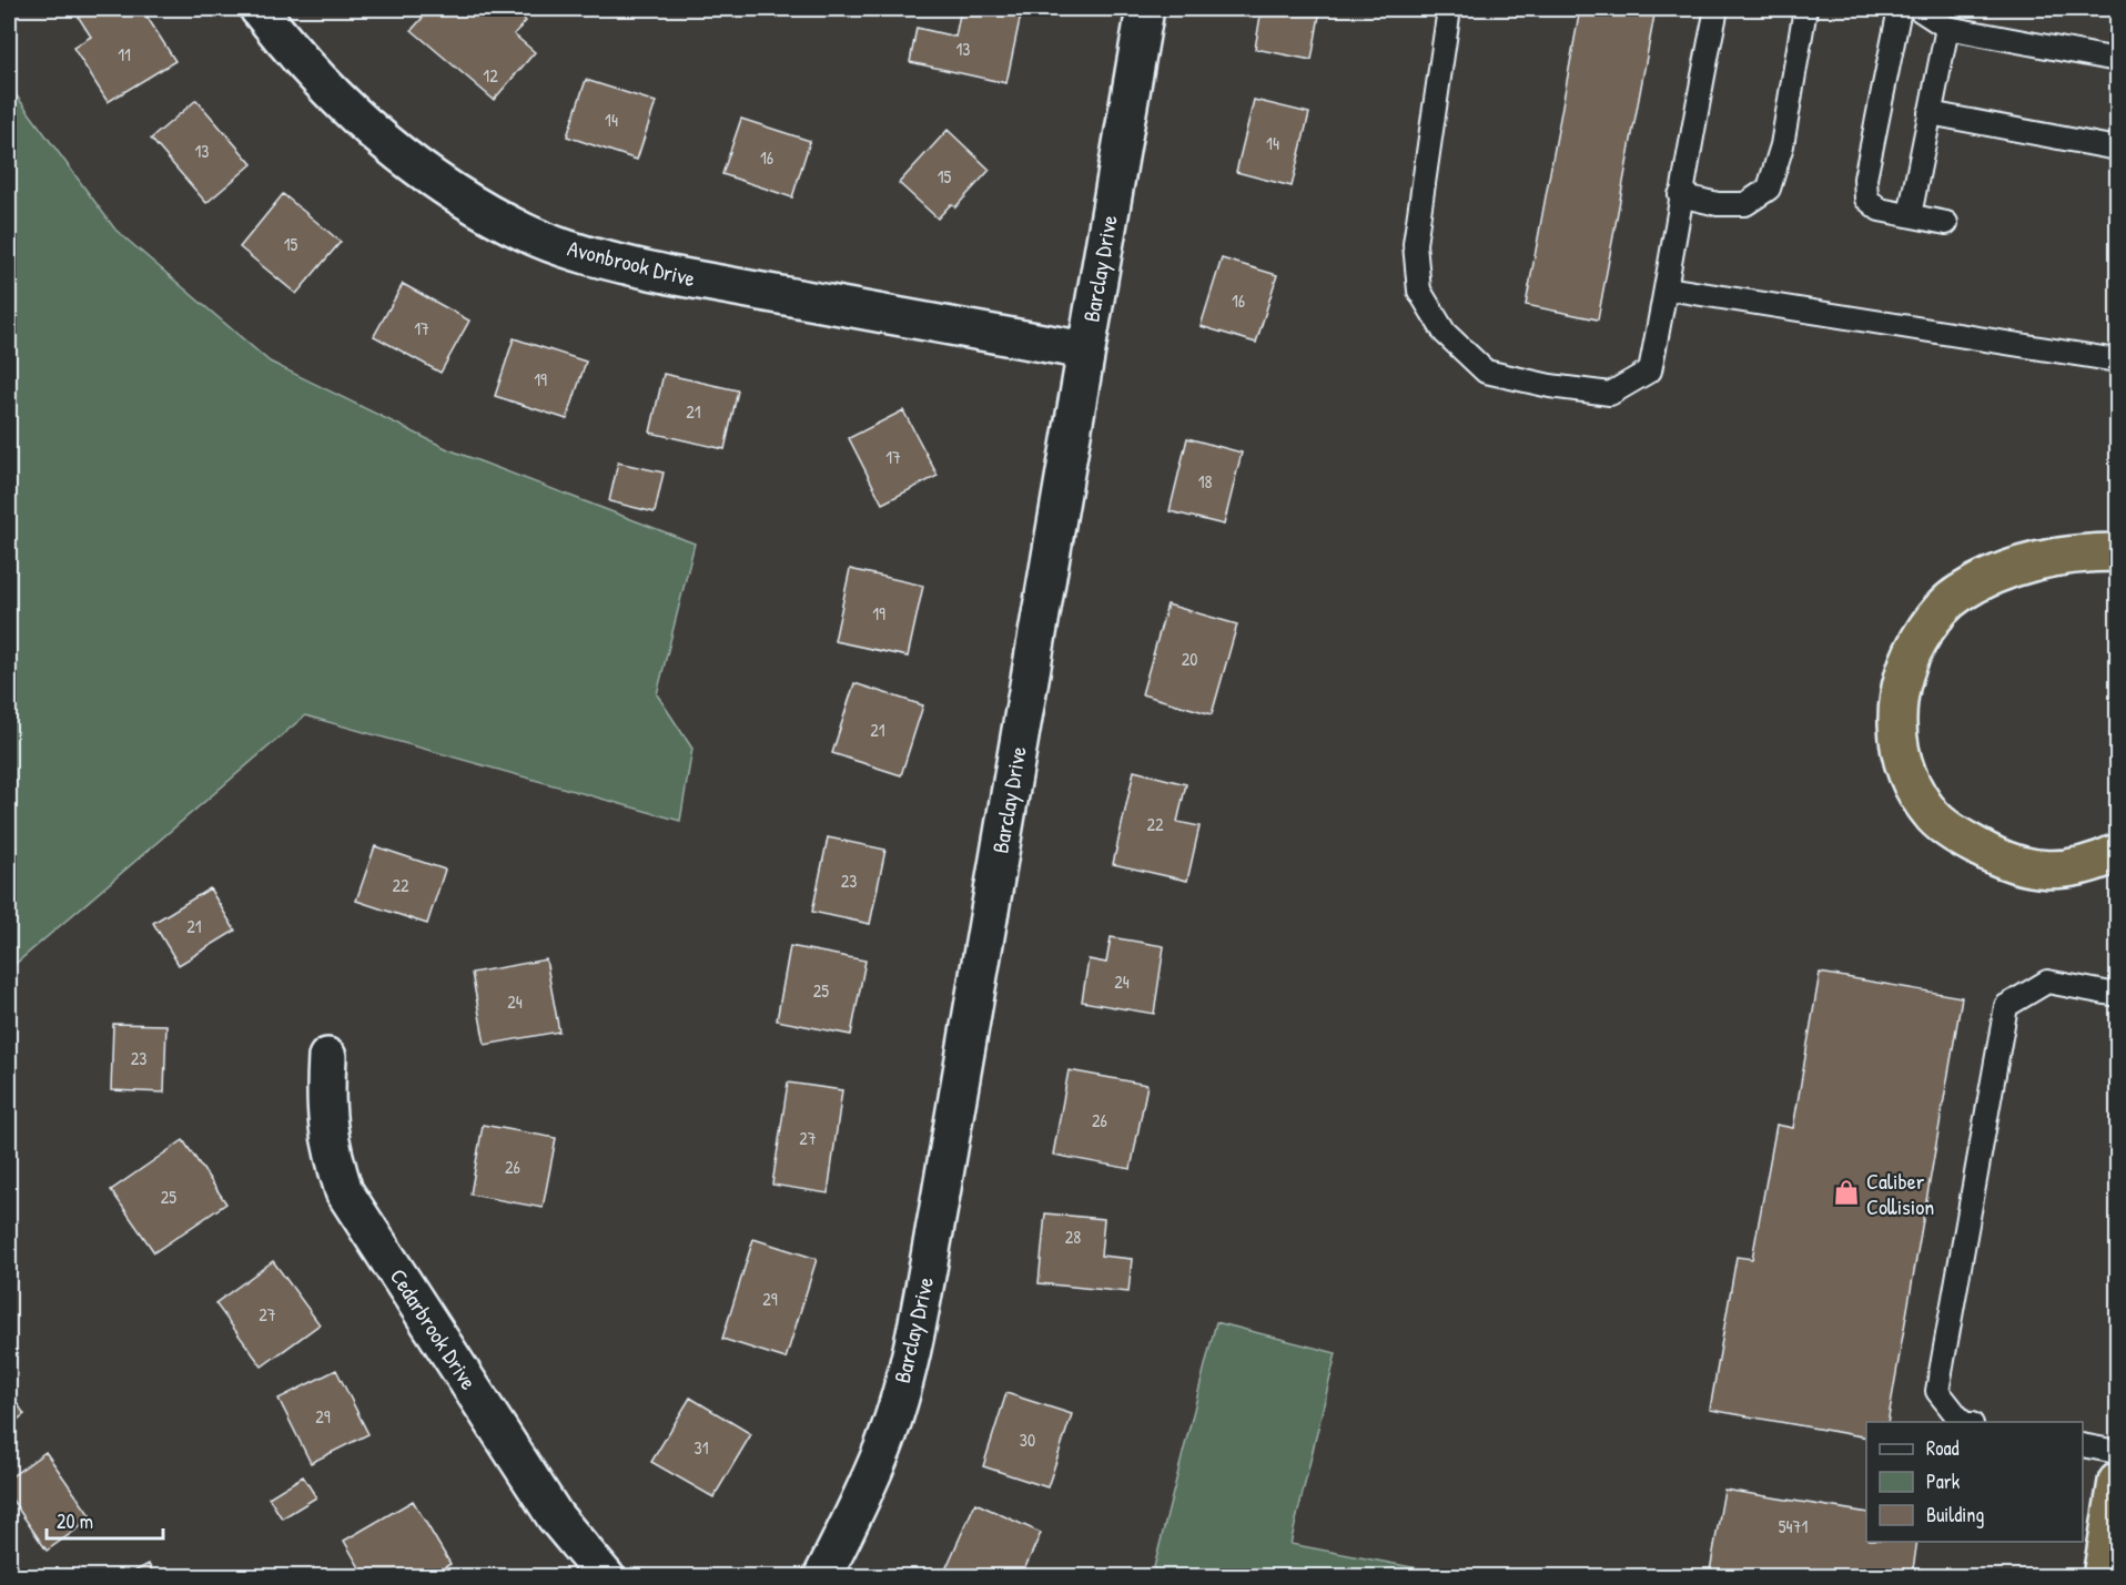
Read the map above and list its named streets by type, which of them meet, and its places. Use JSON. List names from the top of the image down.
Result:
{
  "streets": {
    "street": ["Avonbrook Drive", "Barclay Drive", "Cedarbrook Drive"]
  },
  "crossings": [
    ["Avonbrook Drive", "Barclay Drive"]
  ],
  "places": {
    "shop": ["Caliber Collision"]
  },
  "house_numbers": [
    "13",
    "11",
    "12",
    "14",
    "14",
    "13",
    "16",
    "15",
    "15",
    "16",
    "17",
    "19",
    "21",
    "17",
    "18",
    "19",
    "20",
    "21",
    "22",
    "23",
    "22",
    "21",
    "24",
    "25",
    "24",
    "23",
    "26",
    "27",
    "26",
    "25",
    "28",
    "29",
    "27",
    "29",
    "30",
    "31",
    "5471"
  ],
  "legend": ["Road", "Park", "Building"],
  "scale_bar": "20 m"
}
